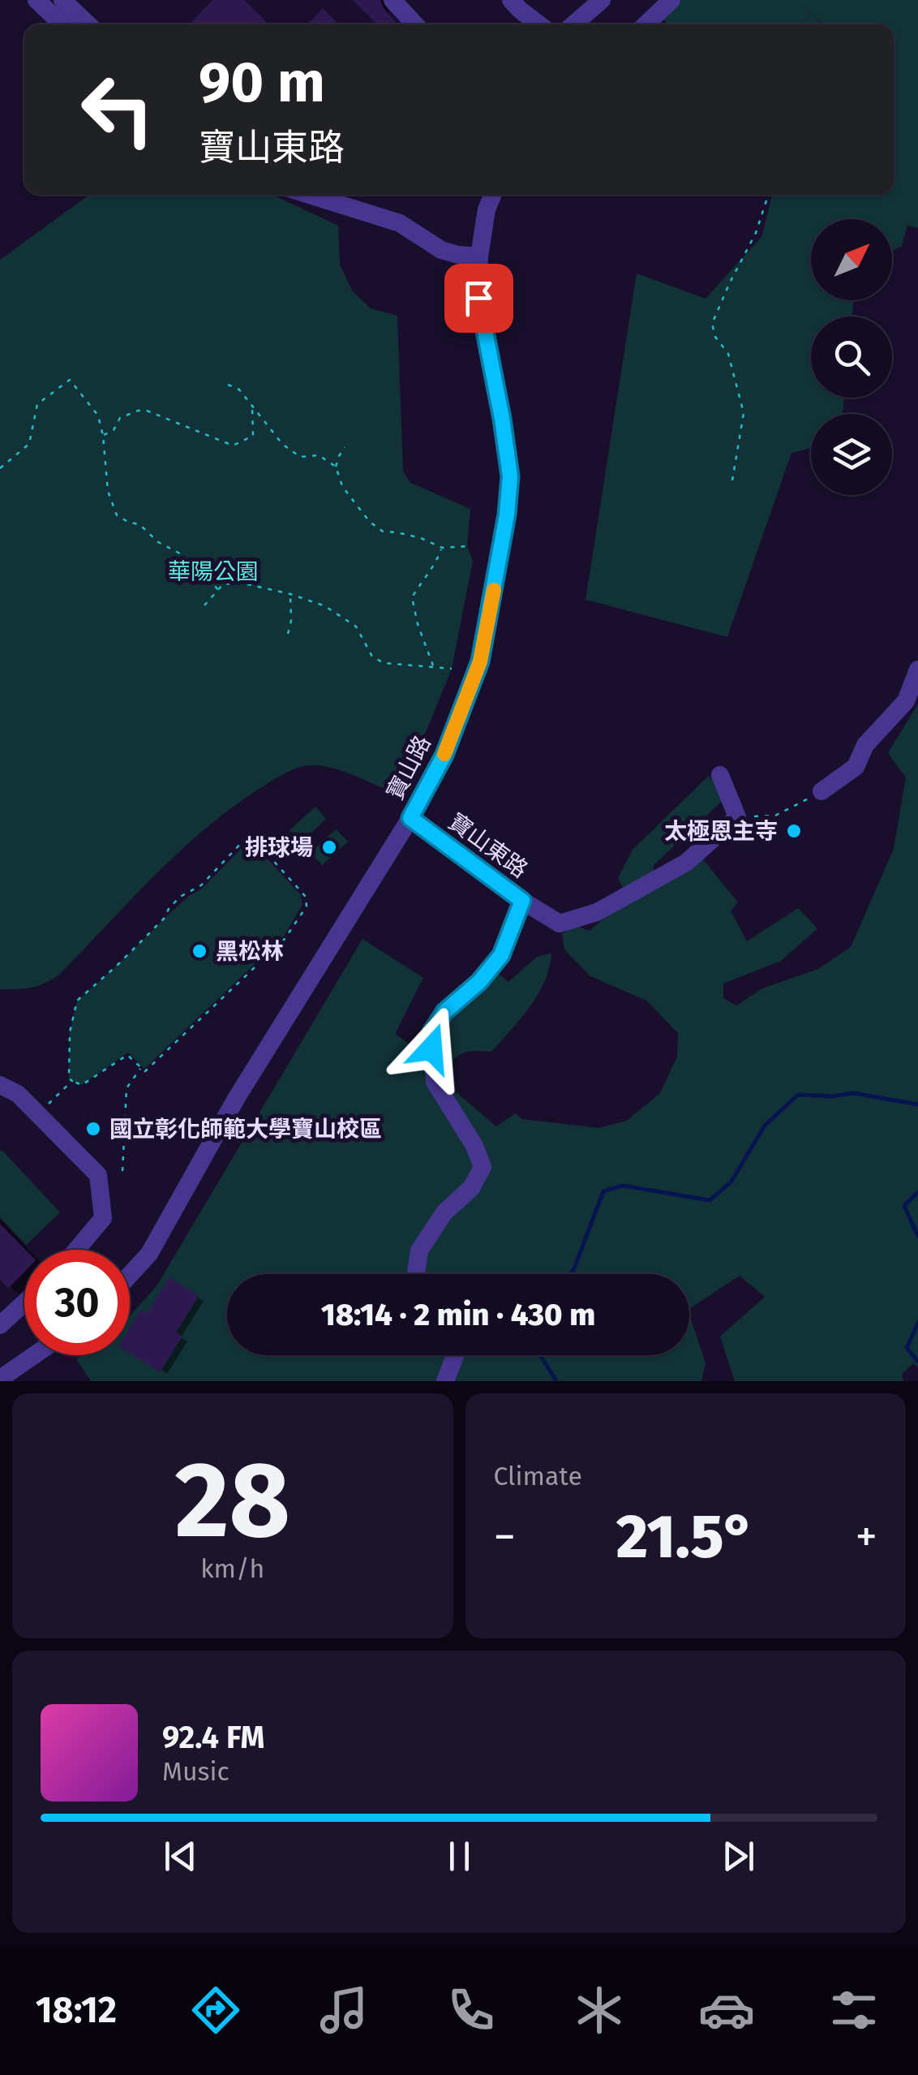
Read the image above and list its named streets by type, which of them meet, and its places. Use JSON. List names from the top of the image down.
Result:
{
  "streets": {
    "street": ["寶山路", "寶山東路"]
  },
  "crossings": [
    ["寶山路", "寶山東路"]
  ],
  "parks": ["華陽公園"],
  "places": [
    "太極恩主寺",
    "排球場",
    "黑松林",
    "國立彰化師範大學寶山校區"
  ],
  "north": "top right",
  "page": {
    "turn": ["90 m", "寶山東路"],
    "limit": "30",
    "trip": "18:14 · 2 min · 430 m",
    "tile": [
      ["28", "km/h"],
      "Climate"
    ],
    "heat": ["−", "21.5°", "+"],
    "song": ["92.4 FM", "Music"],
    "tabs": "18:12"
  }
}
